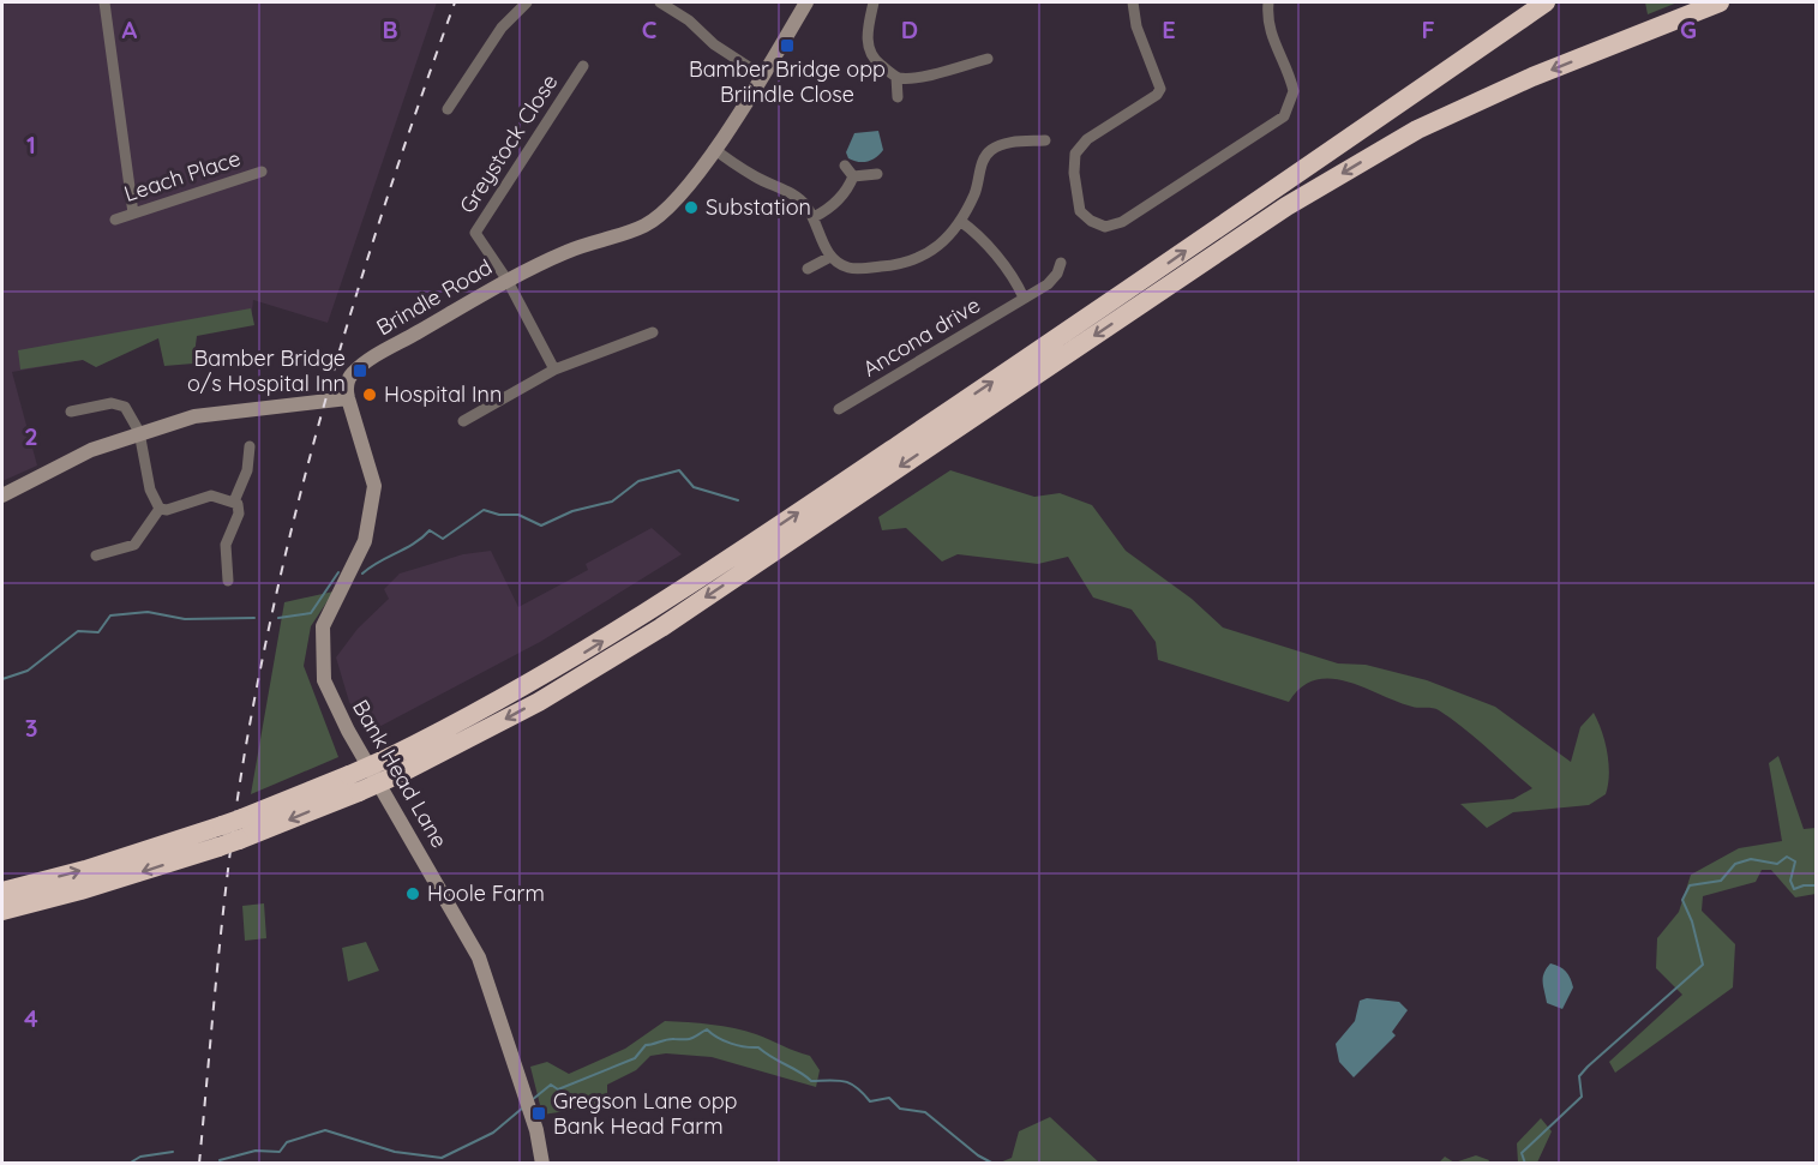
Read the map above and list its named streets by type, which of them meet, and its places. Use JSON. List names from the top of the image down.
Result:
{
  "streets": {
    "street": [
      "Greystock Close",
      "Leach Place",
      "Brindle Road",
      "Ancona drive",
      "Bank Head Lane"
    ]
  },
  "crossings": [
    ["Greystock Close", "Brindle Road"],
    ["Brindle Road", "Bank Head Lane"]
  ],
  "places": {
    "transit": ["Bamber Bridge opp Briindle Close", "Bamber Bridge o/s Hospital Inn", "Gregson Lane opp Bank Head Farm"],
    "other": ["Substation", "Hospital Inn", "Hoole Farm"]
  },
  "grid": {
    "columns": [
      "A",
      "B",
      "C",
      "D",
      "E",
      "F",
      "G"
    ],
    "rows": [
      "1",
      "2",
      "3",
      "4"
    ]
  }
}
